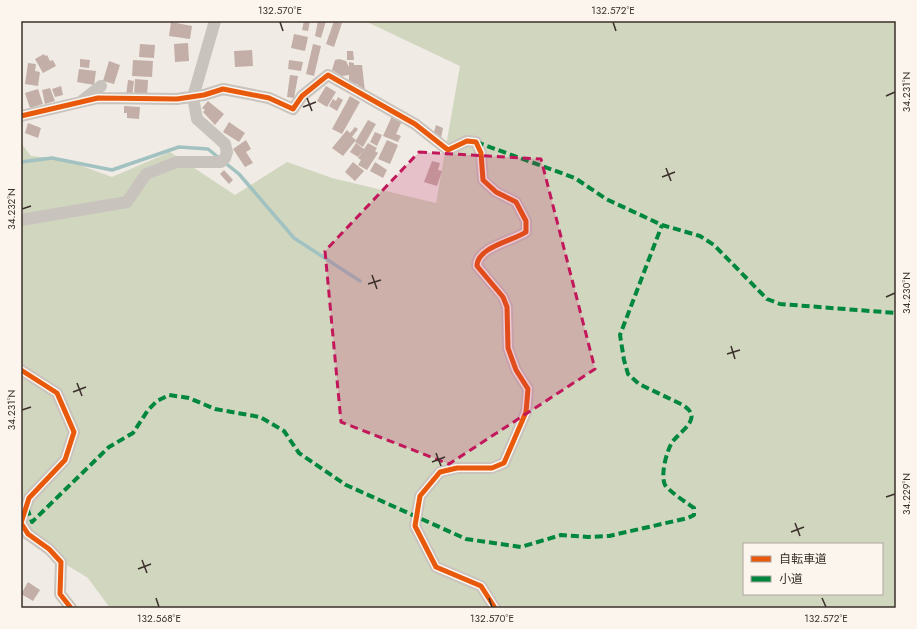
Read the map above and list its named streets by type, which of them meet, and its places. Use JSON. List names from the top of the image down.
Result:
{
  "legend": ["自転車道", "小道"],
  "coordinates": [
    "132.570°E",
    "132.572°E",
    "34.231°N",
    "34.232°N",
    "34.230°N",
    "34.229°N",
    "132.568°E"
  ]
}
